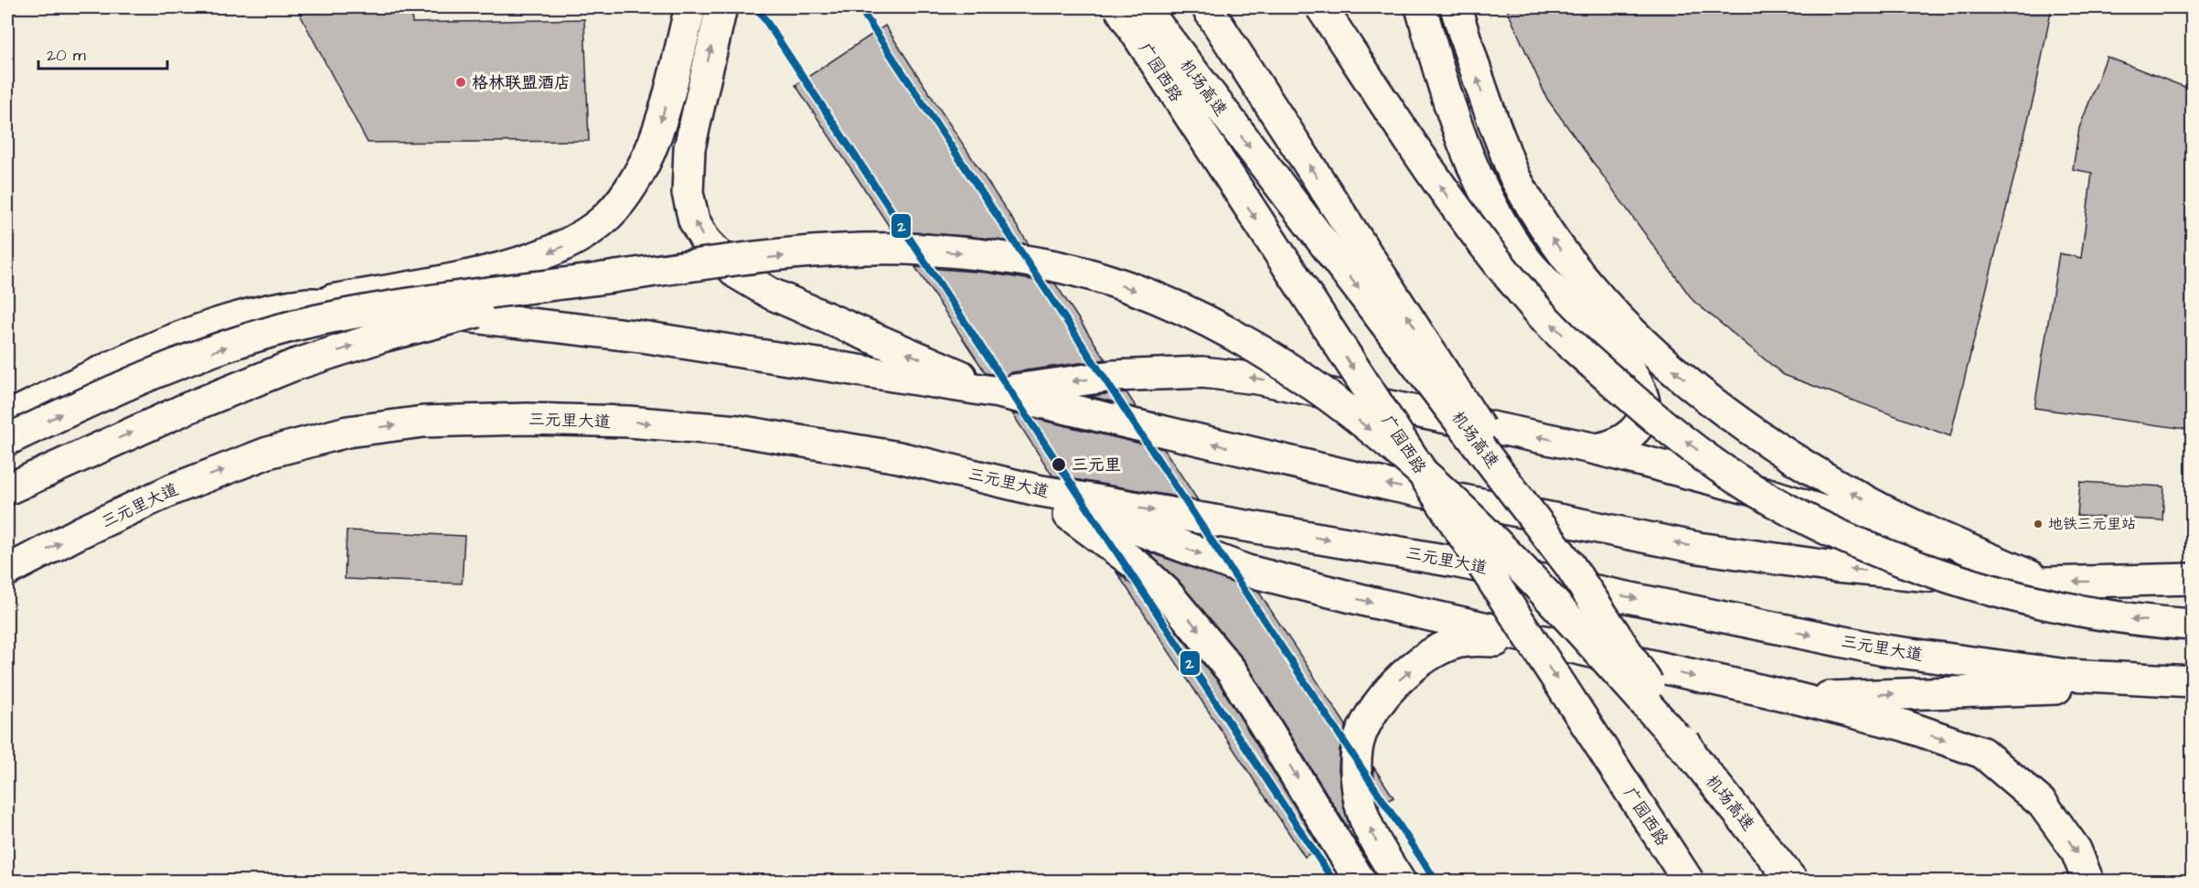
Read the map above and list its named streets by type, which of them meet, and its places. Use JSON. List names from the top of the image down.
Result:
{
  "streets": {
    "main road": ["广园西路", "机场高速", "三元里大道"]
  },
  "places": ["格林联盟酒店", "三元里", "地铁三元里站"],
  "lines": ["transit line 2"],
  "scale_bar": "20 m"
}
